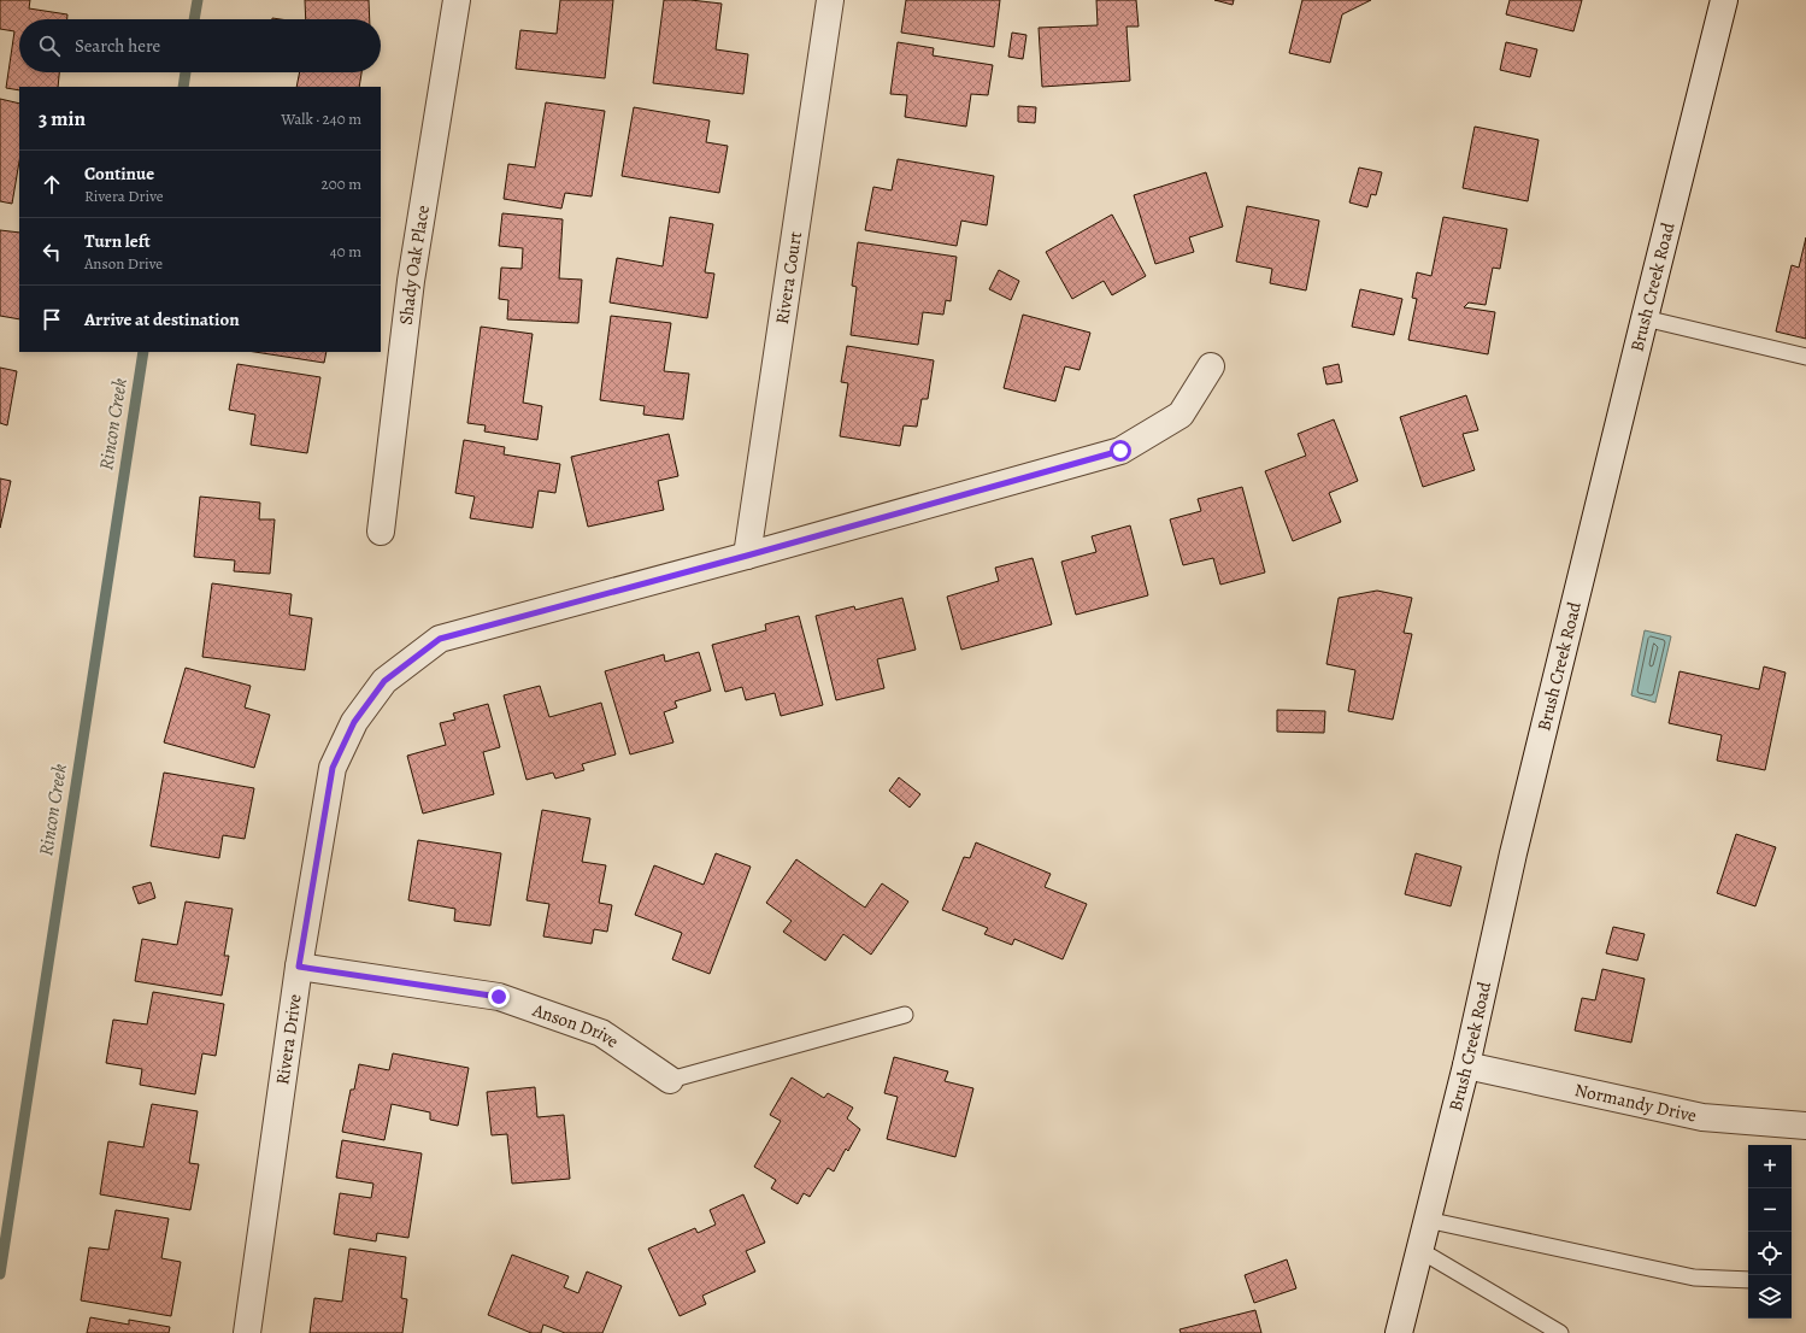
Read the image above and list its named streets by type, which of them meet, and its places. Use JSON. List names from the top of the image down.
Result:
{
  "streets": {
    "street": [
      "Shady Oak Place",
      "Rivera Court",
      "Brush Creek Road",
      "Anson Drive",
      "Rivera Drive",
      "Normandy Drive"
    ]
  },
  "crossings": [
    ["Rivera Court", "Rivera Drive"],
    ["Brush Creek Road", "Normandy Drive"],
    ["Anson Drive", "Rivera Drive"]
  ],
  "water": ["Rincon Creek"],
  "page": {
    "search": "Search here",
    "heading": ["3 min", "Walk · 240 m"],
    "list": [
      ["Continue", "Rivera Drive", "200 m"],
      ["Turn left", "Anson Drive", "40 m"],
      "Arrive at destination"
    ],
    "map_buttons": ["+", "−"]
  }
}
